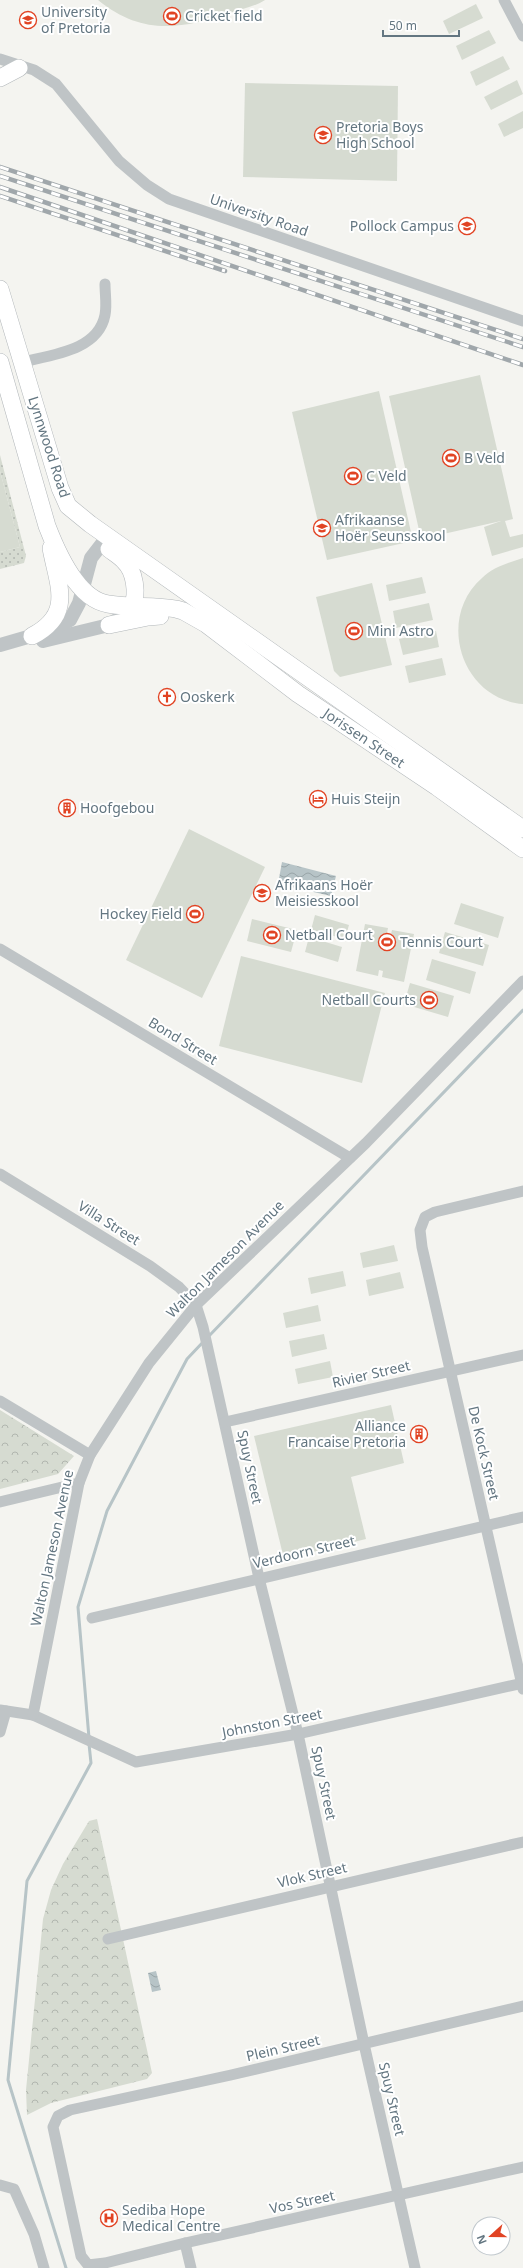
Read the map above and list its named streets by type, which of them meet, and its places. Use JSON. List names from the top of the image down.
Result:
{
  "streets": {
    "main road": ["Lynnwood Road", "Jorissen Street"],
    "street": [
      "University Road",
      "Bond Street",
      "Villa Street",
      "Walton Jameson Avenue",
      "Rivier Street",
      "De Kock Street",
      "Spuy Street",
      "Verdoorn Street",
      "Johnston Street",
      "Vlok Street",
      "Plein Street",
      "Vos Street"
    ]
  },
  "crossings": [
    ["Lynnwood Road", "Jorissen Street"],
    ["Bond Street", "Walton Jameson Avenue"],
    ["Villa Street", "Walton Jameson Avenue"],
    ["Villa Street", "Spuy Street"],
    ["Walton Jameson Avenue", "Spuy Street"],
    ["Walton Jameson Avenue", "Johnston Street"],
    ["Rivier Street", "De Kock Street"],
    ["Rivier Street", "Spuy Street"],
    ["De Kock Street", "Verdoorn Street"],
    ["De Kock Street", "Johnston Street"],
    ["Spuy Street", "Verdoorn Street"],
    ["Spuy Street", "Johnston Street"],
    ["Spuy Street", "Vlok Street"],
    ["Spuy Street", "Plein Street"],
    ["Spuy Street", "Vos Street"],
    ["Plein Street", "Vos Street"]
  ],
  "places": {
    "sports": [
      "Cricket field",
      "B Veld",
      "C Veld",
      "Mini Astro",
      "Hockey Field",
      "Netball Court",
      "Tennis Court",
      "Netball Courts"
    ],
    "school or university": [
      "University of Pretoria",
      "Pretoria Boys High School",
      "Pollock Campus",
      "Afrikaanse Hoër Seunsskool",
      "Afrikaans Hoër Meisiesskool"
    ],
    "church": ["Ooskerk"],
    "hotel": ["Huis Steijn"],
    "building": ["Hoofgebou", "Alliance Francaise Pretoria"],
    "hospital": ["Sediba Hope Medical Centre"]
  },
  "scale_bar": "50 m",
  "north": "left"
}
